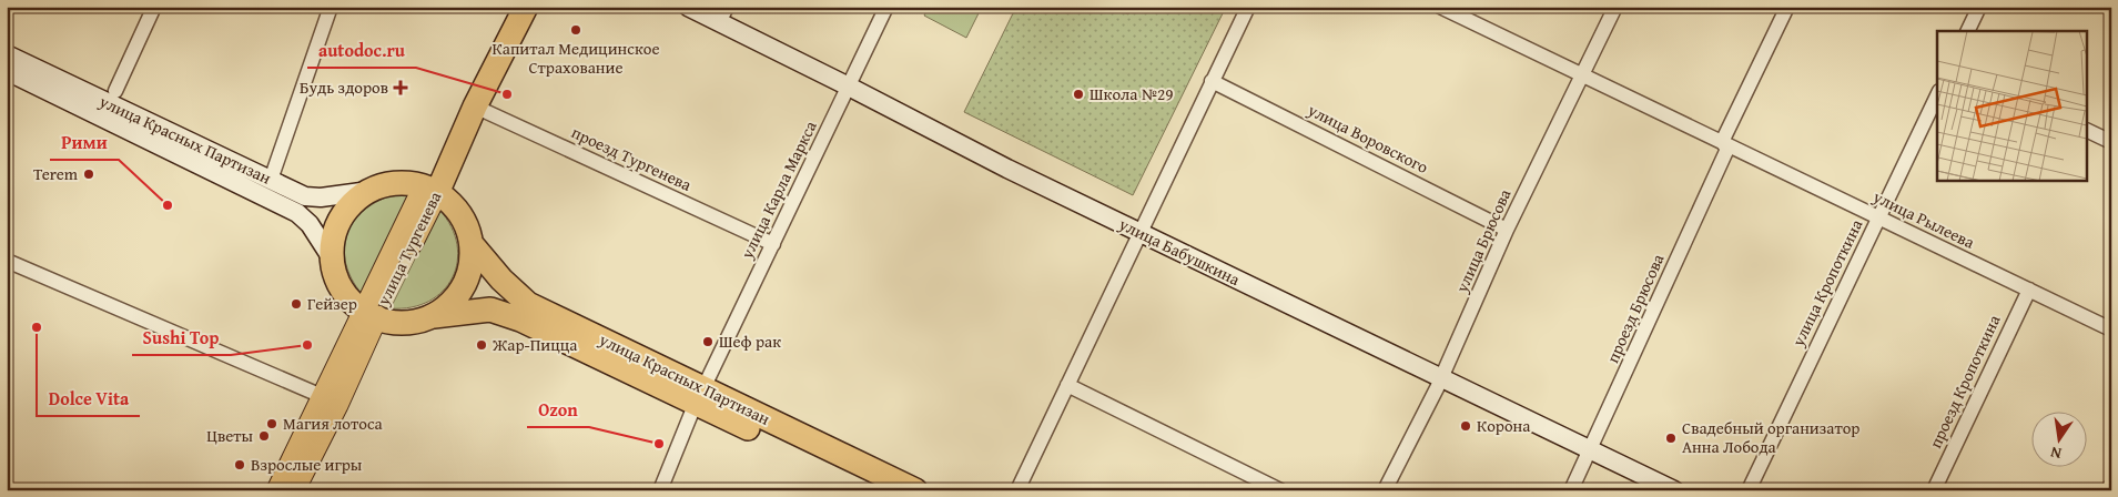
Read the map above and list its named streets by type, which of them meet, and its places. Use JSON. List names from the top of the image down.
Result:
{
  "streets": {
    "highway": ["улица Красных Партизан", "улица Тургенева"],
    "street": [
      "улица Воровского",
      "проезд Тургенева",
      "улица Карла Маркса",
      "улица Рылеева",
      "улица Брюсова",
      "улица Бабушкина",
      "улица Кропоткина",
      "проезд Брюсова",
      "проезд Кропоткина"
    ]
  },
  "crossings": [
    ["улица Воровского", "улица Брюсова"],
    ["улица Красных Партизан", "улица Карла Маркса"],
    ["улица Красных Партизан", "улица Тургенева"],
    ["проезд Тургенева", "улица Карла Маркса"],
    ["проезд Тургенева", "улица Тургенева"],
    ["улица Карла Маркса", "улица Бабушкина"],
    ["улица Рылеева", "улица Брюсова"],
    ["улица Рылеева", "улица Кропоткина"],
    ["улица Рылеева", "проезд Брюсова"],
    ["улица Рылеева", "проезд Кропоткина"],
    ["улица Брюсова", "улица Бабушкина"],
    ["улица Бабушкина", "проезд Брюсова"]
  ],
  "places": {
    "other": [
      "Капитал Медицинское Страхование",
      "autodoc.ru",
      "Школа №29",
      "Terem",
      "Рими",
      "Гейзер",
      "Dolce Vita",
      "Шеф рак",
      "Sushi Top",
      "Жар-Пицца",
      "Магия лотоса",
      "Корона",
      "Цветы",
      "Свадебный организатор Анна Лобода",
      "Ozon",
      "Взрослые игры"
    ],
    "health": ["Будь здоров"]
  },
  "north": "bottom"
}
